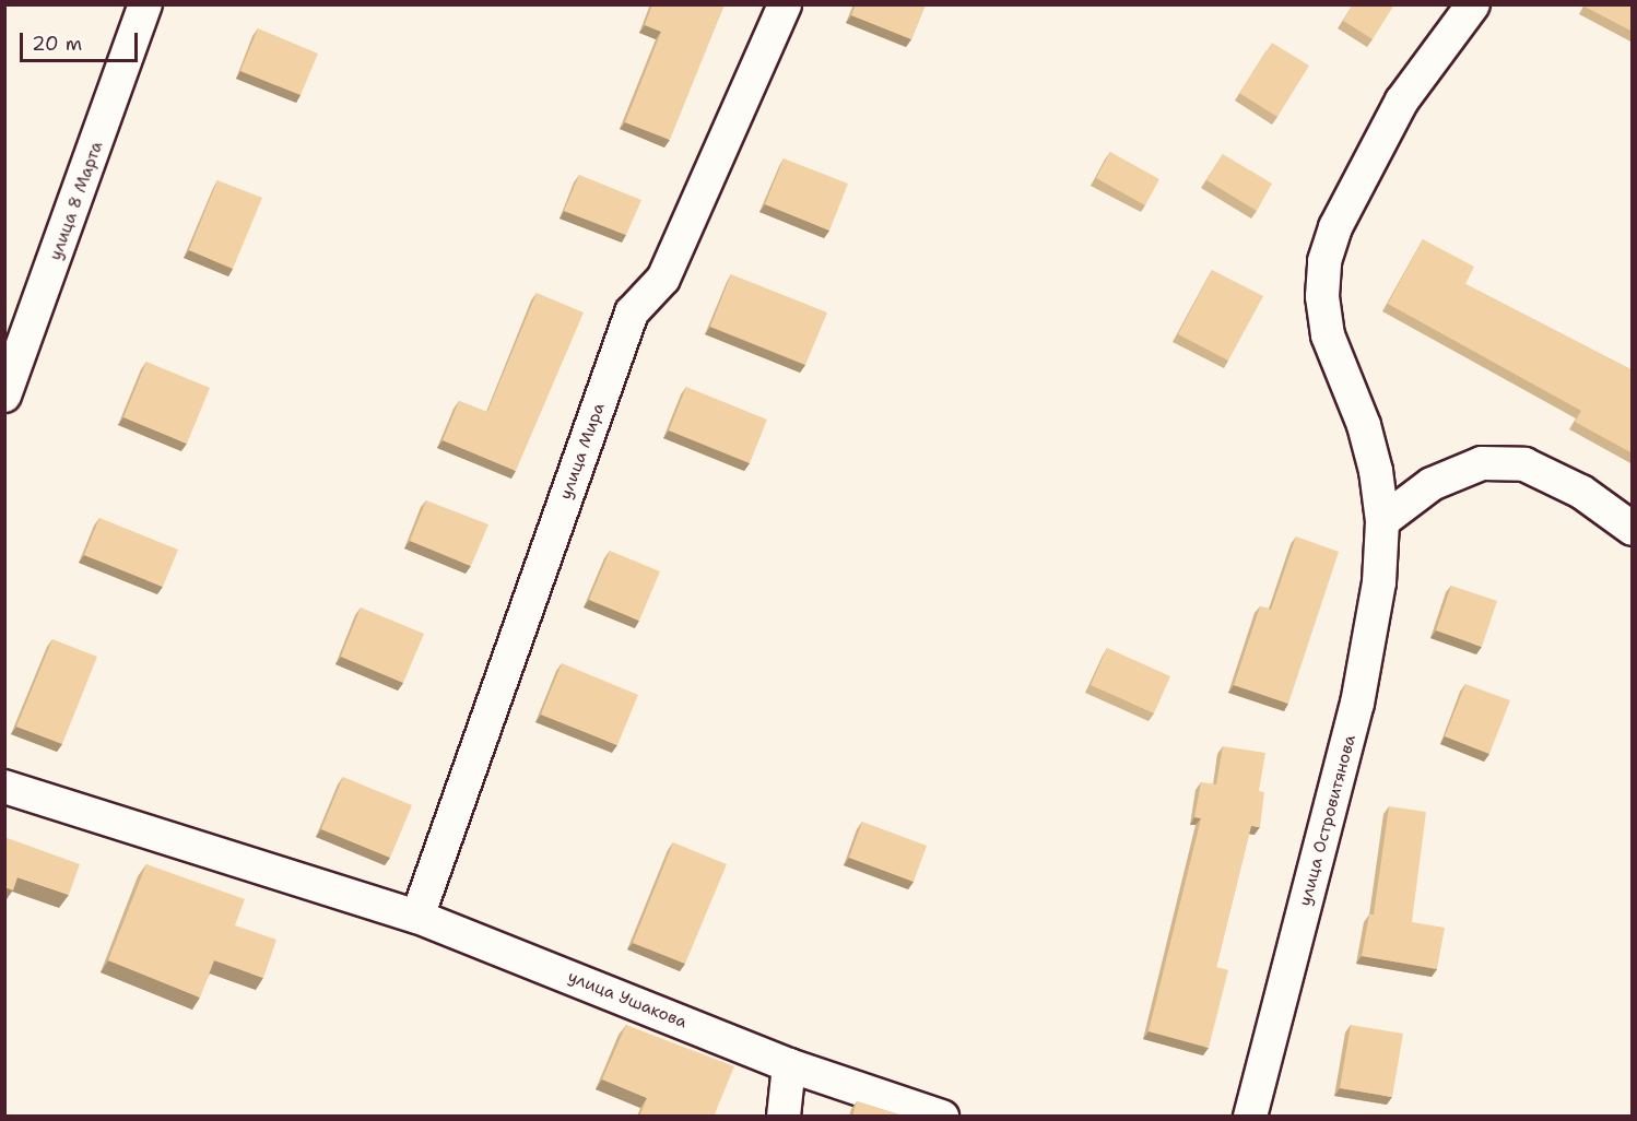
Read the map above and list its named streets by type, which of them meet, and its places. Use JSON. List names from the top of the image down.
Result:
{
  "streets": {
    "street": [
      "улица 8 Марта",
      "улица Мира",
      "улица Островитянова",
      "улица Ушакова"
    ]
  },
  "crossings": [
    ["улица Мира", "улица Ушакова"]
  ],
  "scale_bar": "20 m"
}
